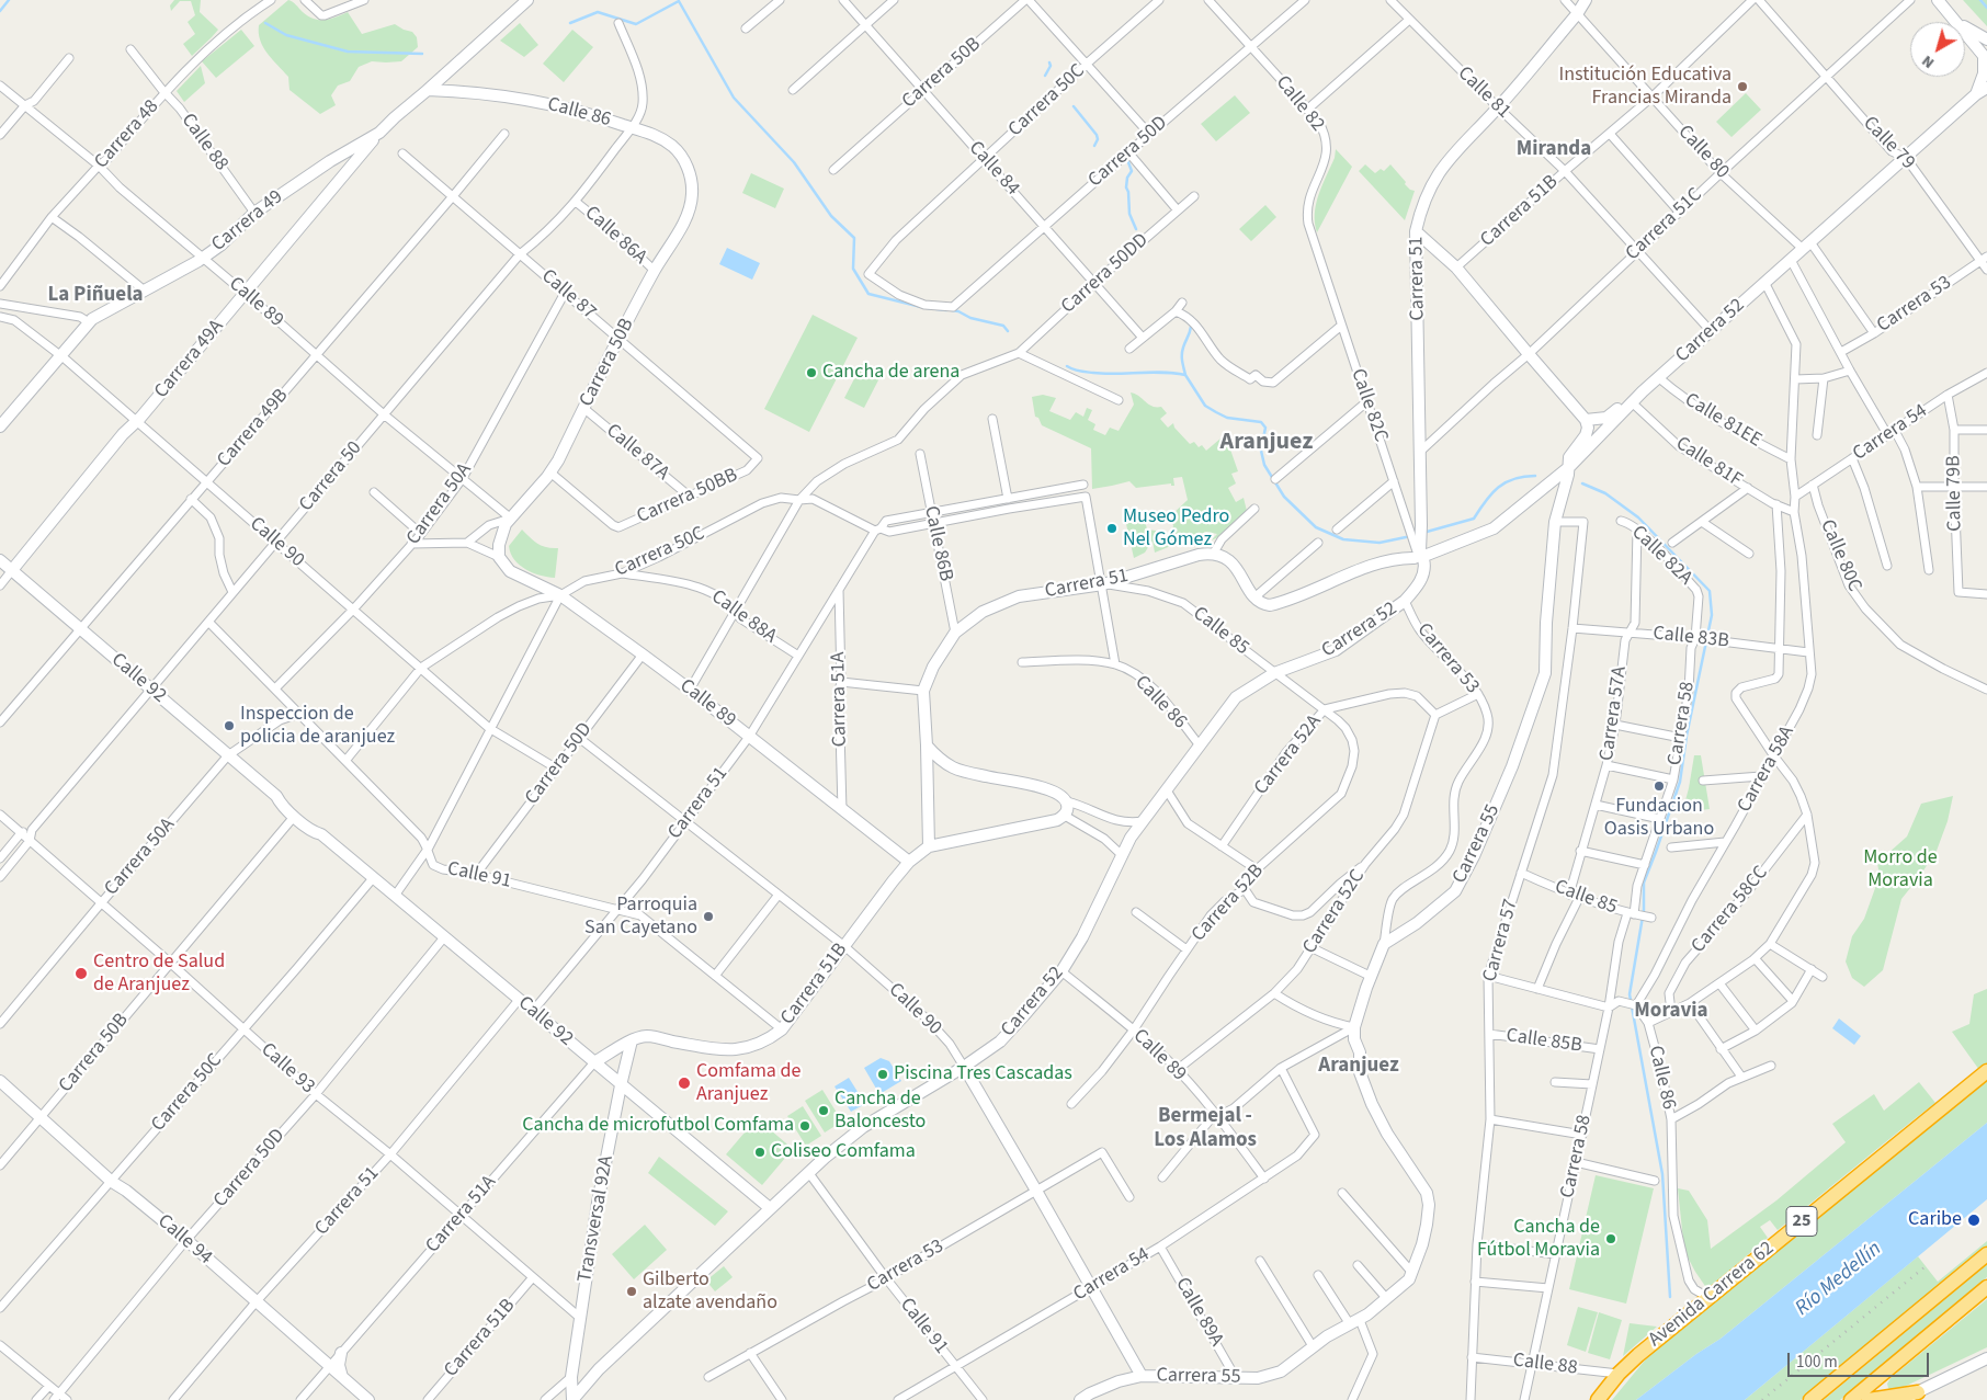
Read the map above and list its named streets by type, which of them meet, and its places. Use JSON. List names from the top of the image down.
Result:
{
  "streets": {
    "highway": ["25", "Avenida Carrera 62"],
    "street": [
      "Carrera 50B",
      "Calle 81",
      "Carrera 50C",
      "Calle 82",
      "Calle 86",
      "Carrera 48",
      "Calle 88",
      "Calle 79",
      "Carrera 50D",
      "Calle 80",
      "Calle 84",
      "Carrera 51B",
      "Carrera 49",
      "Carrera 51C",
      "Calle 86A",
      "Carrera 50DD",
      "Carrera 51",
      "Calle 87",
      "Calle 89",
      "Carrera 53",
      "Carrera 52",
      "Carrera 49A",
      "Calle 82C",
      "Calle 81EE",
      "Carrera 49B",
      "Carrera 54",
      "Calle 87A",
      "Calle 81F",
      "Carrera 50",
      "Calle 79B",
      "Carrera 50BB",
      "Carrera 50A",
      "Calle 90",
      "Calle 86B",
      "Calle 82A",
      "Calle 80C",
      "Calle 88A",
      "Calle 85",
      "Calle 83B",
      "Calle 92",
      "Carrera 51A",
      "Carrera 57A",
      "Carrera 58",
      "Carrera 52A",
      "Carrera 58A",
      "Carrera 55",
      "Calle 91",
      "Carrera 52B",
      "Carrera 58CC",
      "Carrera 52C",
      "Carrera 57",
      "Calle 85B",
      "Calle 93",
      "Transversal 92A",
      "Calle 94",
      "Calle 89A"
    ]
  },
  "crossings": [
    ["Carrera 50B", "Calle 86"],
    ["Carrera 50B", "Calle 84"],
    ["Carrera 50B", "Calle 86A"],
    ["Carrera 50B", "Calle 87"],
    ["Carrera 50B", "Calle 89"],
    ["Carrera 50B", "Calle 87A"],
    ["Carrera 50B", "Carrera 50BB"],
    ["Carrera 50B", "Calle 92"],
    ["Carrera 50B", "Calle 93"],
    ["Carrera 50B", "Calle 94"],
    ["Calle 81", "Carrera 51B"],
    ["Calle 81", "Carrera 51C"],
    ["Calle 81", "Carrera 51"],
    ["Calle 81", "Carrera 52"],
    ["Carrera 50C", "Carrera 50D"],
    ["Carrera 50C", "Calle 84"],
    ["Carrera 50C", "Calle 89"],
    ["Carrera 50C", "Calle 88A"],
    ["Carrera 50C", "Calle 92"],
    ["Carrera 50C", "Calle 93"],
    ["Carrera 50C", "Calle 94"],
    ["Calle 82", "Carrera 50D"],
    ["Calle 82", "Calle 82C"],
    ["Calle 86", "Carrera 49"],
    ["Calle 86", "Carrera 51"],
    ["Calle 86", "Carrera 52"],
    ["Calle 86", "Carrera 50"],
    ["Calle 86", "Calle 86B"],
    ["Calle 86", "Calle 85"],
    ["Calle 86", "Carrera 58A"],
    ["Calle 86", "Avenida Carrera 62"],
    ["Carrera 48", "Calle 88"],
    ["Carrera 48", "Calle 89"],
    ["Calle 88", "Carrera 49"],
    ["Calle 88", "Carrera 58"],
    ["Calle 88", "Carrera 57"],
    ["Calle 88", "Avenida Carrera 62"],
    ["Calle 79", "Carrera 51C"],
    ["Calle 79", "Carrera 53"],
    ["Calle 79", "Carrera 52"],
    ["Carrera 50D", "Calle 84"],
    ["Carrera 50D", "Calle 89"],
    ["Carrera 50D", "Calle 90"],
    ["Carrera 50D", "Calle 92"],
    ["Carrera 50D", "Calle 91"],
    ["Carrera 50D", "Calle 93"],
    ["Carrera 50D", "Calle 94"],
    ["Calle 80", "Carrera 51B"],
    ["Calle 80", "Carrera 51C"],
    ["Calle 80", "Carrera 51"],
    ["Calle 80", "Carrera 53"],
    ["Calle 80", "Carrera 52"],
    ["Calle 84", "Carrera 50DD"],
    ["Carrera 51B", "Carrera 51"],
    ["Carrera 51B", "Calle 89"],
    ["Carrera 51B", "Calle 90"],
    ["Carrera 51B", "Carrera 51A"],
    ["Carrera 51B", "Calle 91"],
    ["Carrera 51B", "Calle 93"],
    ["Carrera 51B", "Transversal 92A"],
    ["Carrera 49", "Calle 89"],
    ["Carrera 49", "Carrera 49A"],
    ["Carrera 49", "Calle 90"],
    ["Carrera 51C", "Carrera 51"],
    ["Calle 86A", "Carrera 50"],
    ["Carrera 51", "Calle 89"],
    ["Carrera 51", "Carrera 52"],
    ["Carrera 51", "Calle 82C"],
    ["Carrera 51", "Calle 90"],
    ["Carrera 51", "Calle 86B"],
    ["Carrera 51", "Calle 88A"],
    ["Carrera 51", "Calle 85"],
    ["Carrera 51", "Calle 92"],
    ["Carrera 51", "Carrera 51A"],
    ["Carrera 51", "Calle 91"],
    ["Carrera 51", "Calle 93"],
    ["Carrera 51", "Calle 94"],
    ["Calle 87", "Carrera 49B"],
    ["Calle 87", "Carrera 50"],
    ["Calle 87", "Carrera 50BB"],
    ["Calle 87", "Carrera 50A"],
    ["Calle 89", "Carrera 52"],
    ["Calle 89", "Carrera 49A"],
    ["Calle 89", "Carrera 49B"],
    ["Calle 89", "Carrera 54"],
    ["Calle 89", "Carrera 50"],
    ["Calle 89", "Carrera 50A"],
    ["Calle 89", "Carrera 51A"],
    ["Calle 89", "Carrera 52B"],
    ["Calle 89", "Carrera 52C"],
    ["Carrera 53", "Carrera 52"],
    ["Carrera 53", "Calle 90"],
    ["Carrera 53", "Carrera 55"],
    ["Carrera 53", "Calle 91"],
    ["Carrera 52", "Calle 82C"],
    ["Carrera 52", "Calle 81EE"],
    ["Carrera 52", "Calle 81F"],
    ["Carrera 52", "Calle 90"],
    ["Carrera 52", "Calle 80C"],
    ["Carrera 52", "Calle 85"],
    ["Carrera 52", "Calle 92"],
    ["Carrera 52", "Carrera 55"],
    ["Carrera 52", "Calle 91"],
    ["Carrera 52", "Transversal 92A"],
    ["Carrera 49A", "Calle 90"],
    ["Carrera 49A", "Calle 92"],
    ["Calle 81EE", "Calle 80C"],
    ["Carrera 49B", "Calle 90"],
    ["Carrera 49B", "Calle 92"],
    ["Carrera 54", "Calle 79B"],
    ["Carrera 54", "Calle 90"],
    ["Carrera 54", "Calle 80C"],
    ["Carrera 54", "Calle 91"],
    ["Carrera 54", "Calle 89A"],
    ["Calle 87A", "Carrera 50BB"],
    ["Calle 81F", "Calle 80C"],
    ["Calle 81F", "Carrera 58A"],
    ["Carrera 50", "Calle 90"],
    ["Carrera 50", "Calle 92"],
    ["Carrera 50", "Calle 91"],
    ["Carrera 50", "Calle 93"],
    ["Carrera 50A", "Calle 90"],
    ["Carrera 50A", "Calle 92"],
    ["Carrera 50A", "Calle 91"],
    ["Carrera 50A", "Calle 93"],
    ["Calle 90", "Carrera 55"],
    ["Calle 82A", "Calle 83B"],
    ["Calle 82A", "Carrera 57A"],
    ["Calle 82A", "Carrera 58"],
    ["Calle 80C", "Carrera 58A"],
    ["Calle 85", "Carrera 57A"],
    ["Calle 85", "Carrera 58"],
    ["Calle 85", "Carrera 52A"],
    ["Calle 85", "Carrera 52B"],
    ["Calle 85", "Carrera 57"],
    ["Calle 83B", "Carrera 57A"],
    ["Calle 83B", "Carrera 58A"],
    ["Calle 83B", "Carrera 57"],
    ["Calle 92", "Carrera 51A"],
    ["Calle 92", "Transversal 92A"],
    ["Carrera 51A", "Calle 93"],
    ["Carrera 51A", "Transversal 92A"],
    ["Carrera 51A", "Calle 94"],
    ["Carrera 58", "Calle 85B"],
    ["Carrera 52A", "Carrera 52B"],
    ["Carrera 52A", "Carrera 52C"],
    ["Carrera 55", "Carrera 57"],
    ["Carrera 55", "Calle 89A"],
    ["Carrera 57", "Calle 85B"],
    ["Calle 93", "Transversal 92A"]
  ],
  "districts": [
    "Miranda",
    "La Piñuela",
    "Aranjuez",
    "Moravia",
    "Aranjuez",
    "Bermejal - Los Alamos"
  ],
  "water": ["Río Medellín"],
  "parks": ["Morro de Moravia"],
  "places": [
    "Institución Educativa Francias Miranda",
    "Cancha de arena",
    "Museo Pedro Nel Gómez",
    "Inspeccion de policia de aranjuez",
    "Fundacion Oasis Urbano",
    "Parroquia San Cayetano",
    "Centro de Salud de Aranjuez",
    "Piscina Tres Cascadas",
    "Comfama de Aranjuez",
    "Cancha de Baloncesto",
    "Cancha de microfutbol Comfama",
    "Coliseo Comfama",
    "Caribe",
    "Cancha de Fútbol Moravia",
    "Gilberto alzate avendaño"
  ],
  "scale_bar": "100 m",
  "north": "bottom left"
}
